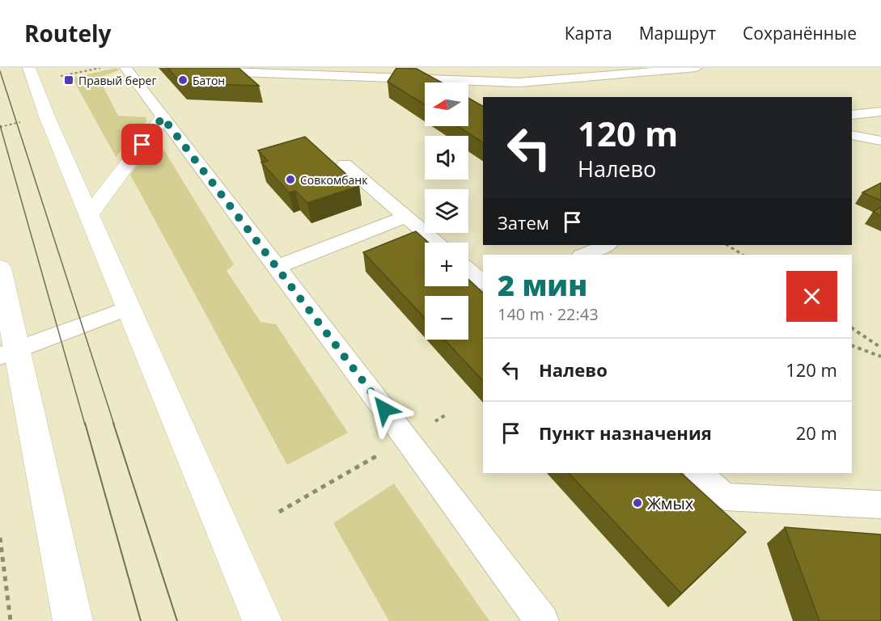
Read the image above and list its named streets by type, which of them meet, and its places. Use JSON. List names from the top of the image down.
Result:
{
  "places": {
    "transit": ["Правый берег"],
    "other": ["Батон", "Совкомбанк", "Жмых"]
  },
  "north": "left",
  "page": {
    "header": "Routely",
    "nav": ["Карта", "Маршрут", "Сохранённые"],
    "map_buttons": ["+", "−"],
    "turn": ["120 m", "Налево"],
    "then": "Затем",
    "heading": ["2 мин", "140 m · 22:43"],
    "list": [
      {
        "name": "Налево",
        "value": "120 m"
      },
      {
        "name": "Пункт назначения",
        "value": "20 m"
      }
    ]
  }
}
